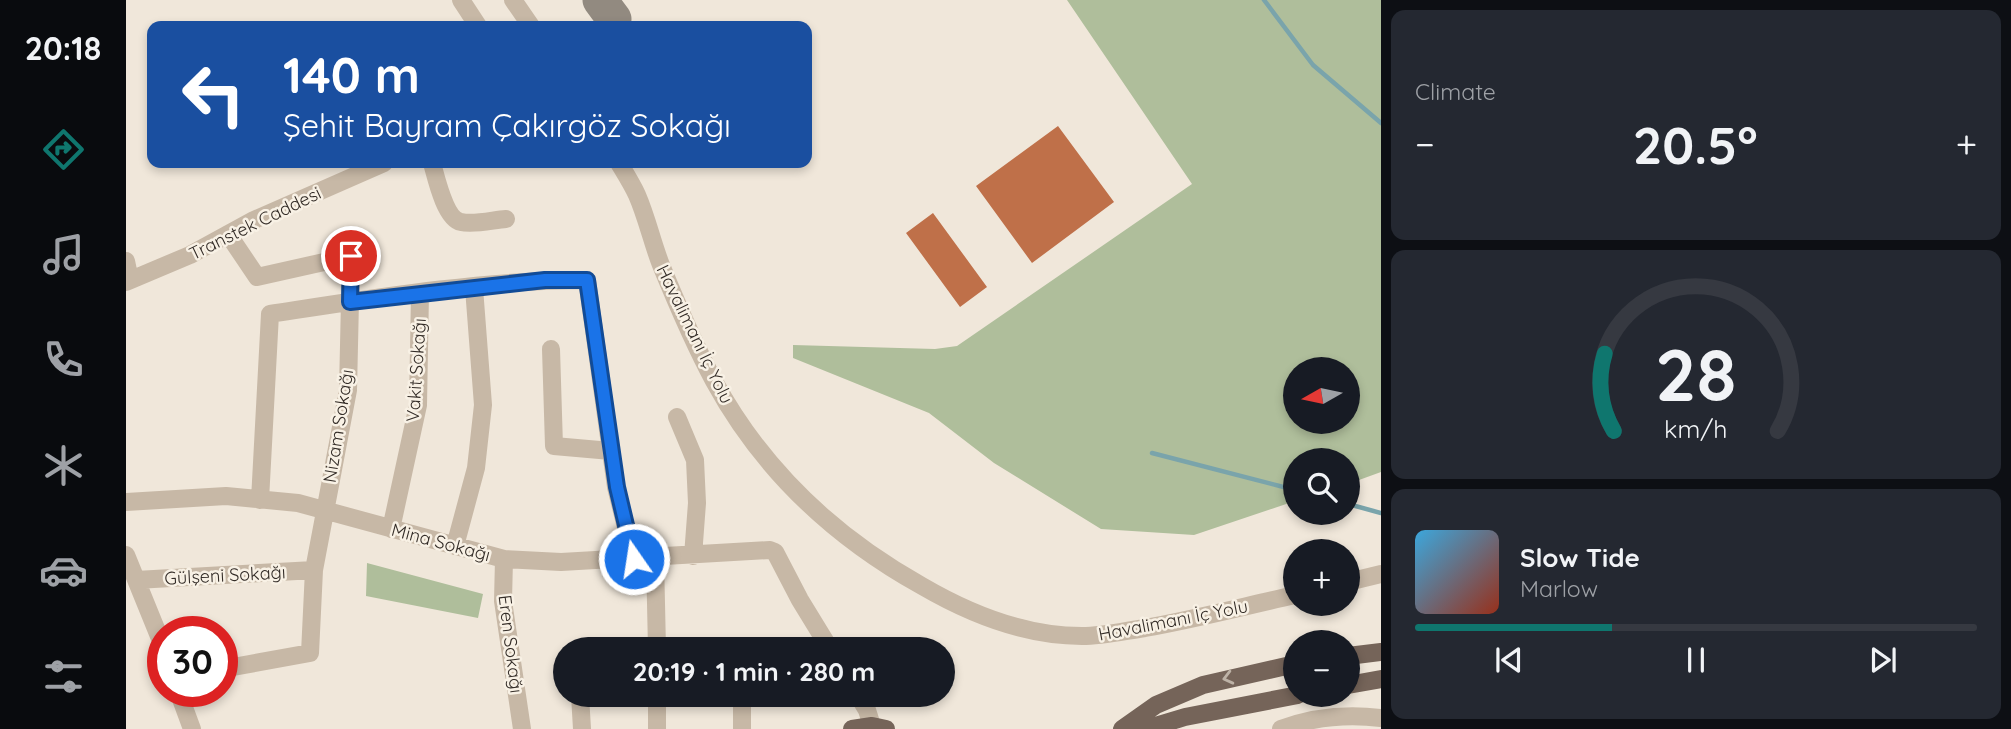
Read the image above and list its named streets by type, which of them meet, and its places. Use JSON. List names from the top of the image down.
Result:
{
  "streets": {
    "street": [
      "Transtek Caddesi",
      "Havalimanı İç Yolu",
      "Vakit Sokağı",
      "Nizam Sokağı",
      "Mina Sokağı",
      "Gülşeni Sokağı",
      "Eren Sokağı"
    ]
  },
  "crossings": [
    ["Transtek Caddesi", "Nizam Sokağı"],
    ["Vakit Sokağı", "Mina Sokağı"],
    ["Nizam Sokağı", "Mina Sokağı"],
    ["Nizam Sokağı", "Gülşeni Sokağı"],
    ["Mina Sokağı", "Eren Sokağı"]
  ],
  "north": "left",
  "page": {
    "tabs": "20:18",
    "tile": "Climate",
    "turn": ["140 m", "Şehit Bayram Çakırgöz Sokağı"],
    "heat": ["−", "20.5°", "+"],
    "map_buttons": ["+", "−"],
    "song": ["Slow Tide", "Marlow"],
    "limit": "30",
    "trip": "20:19 · 1 min · 280 m",
    "gauge": ["28", "km/h"]
  }
}
